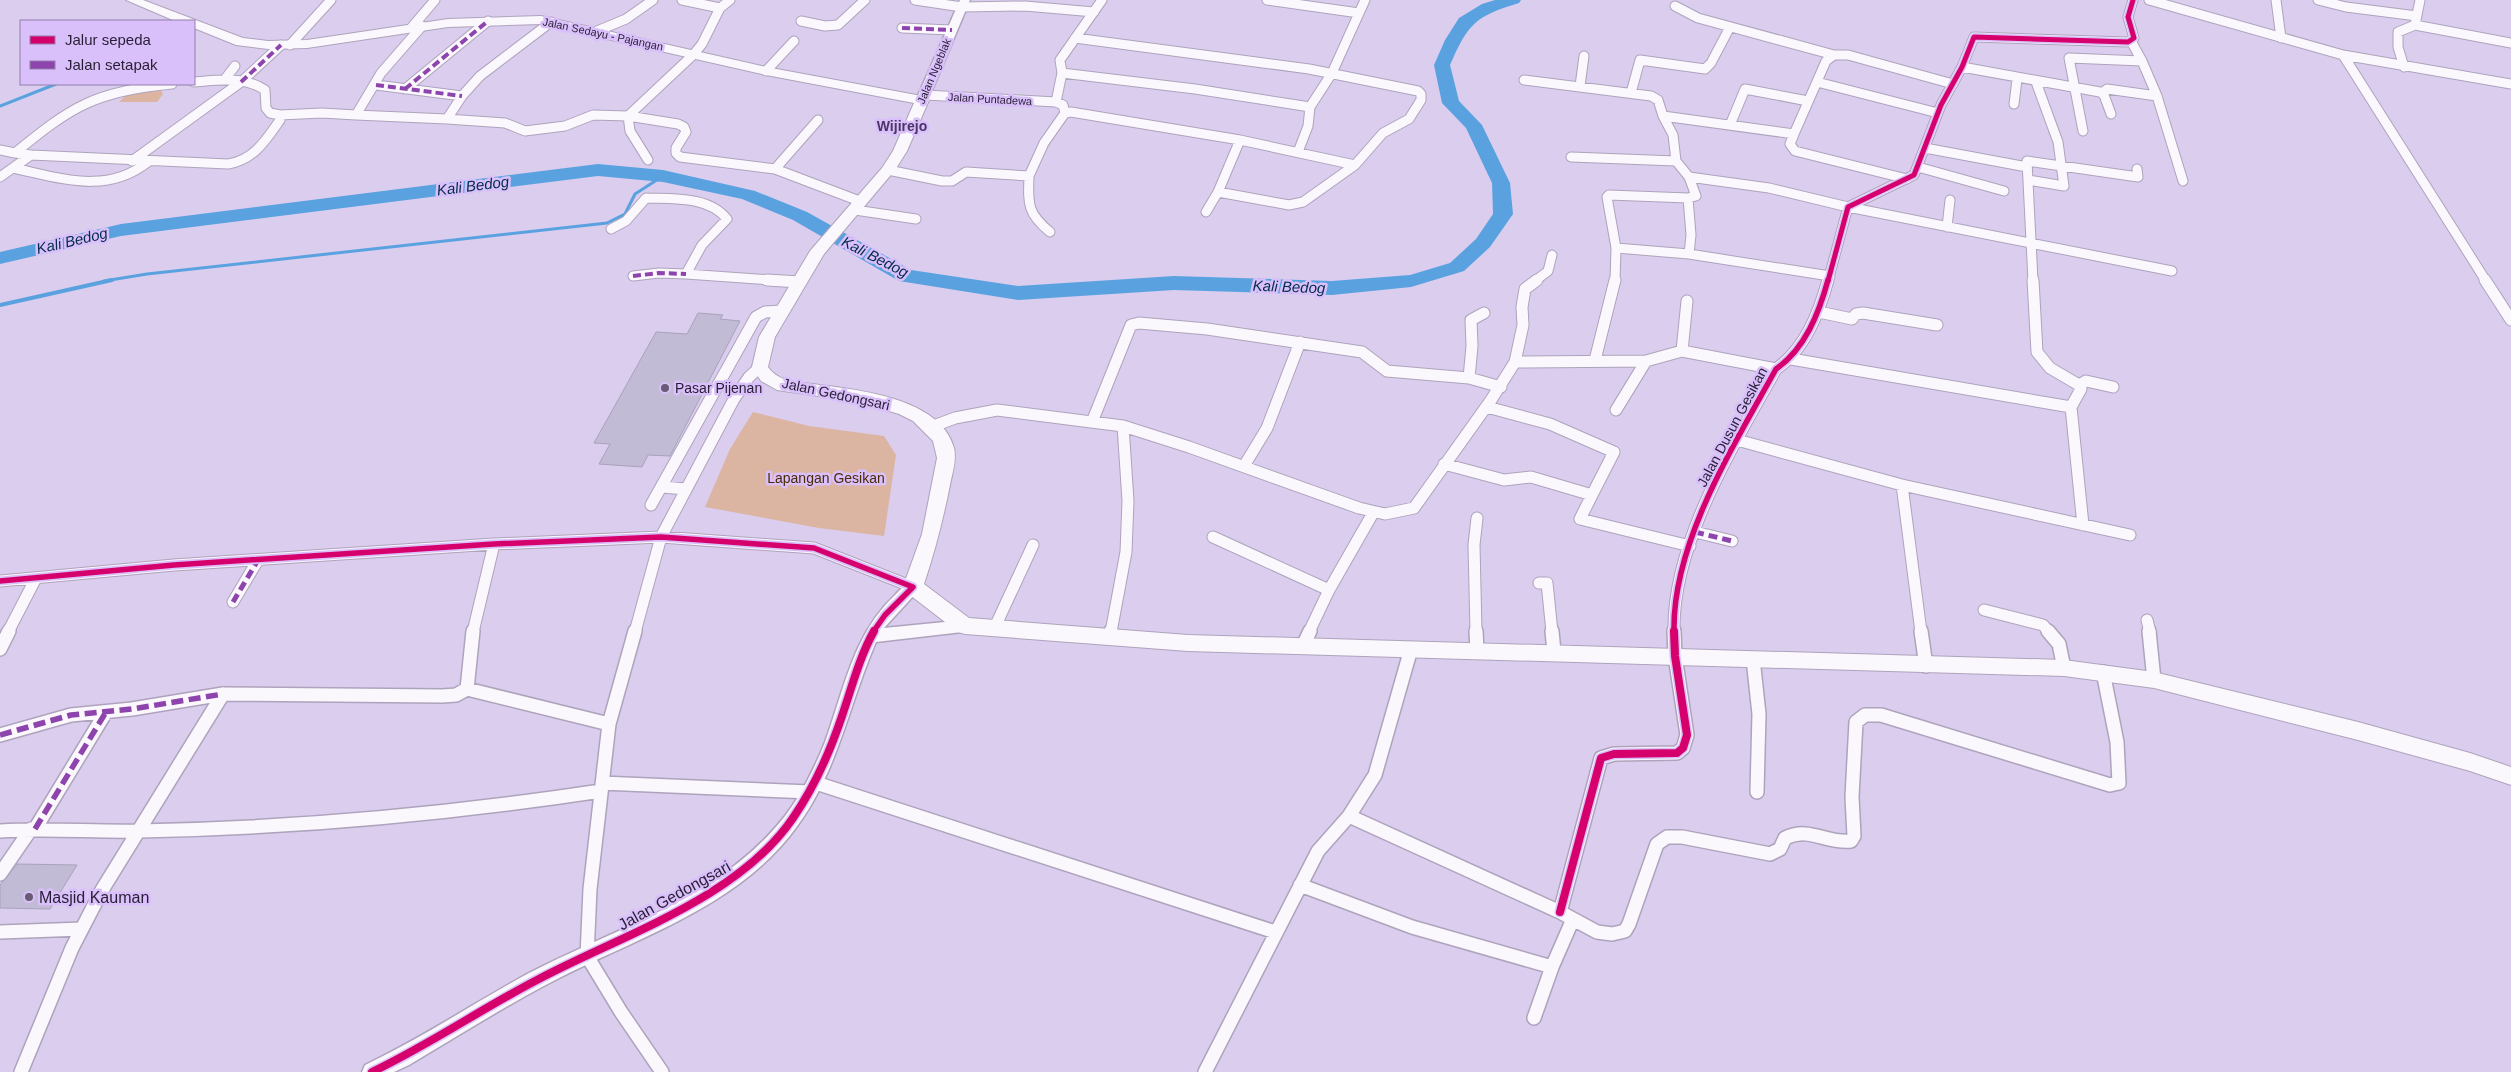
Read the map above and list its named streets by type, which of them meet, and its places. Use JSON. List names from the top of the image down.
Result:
{
  "streets": {
    "main road": ["Jalan Sedayu - Pajangan", "Jalan Ngeblak", "Jalan Gedongsari"],
    "street": ["Jalan Puntadewa", "Jalan Dusun Gesikan"]
  },
  "crossings": [
    ["Jalan Sedayu - Pajangan", "Jalan Ngeblak"],
    ["Jalan Sedayu - Pajangan", "Jalan Puntadewa"],
    ["Jalan Ngeblak", "Jalan Puntadewa"]
  ],
  "districts": ["Wijirejo"],
  "water": ["Kali Bedog"],
  "parks": ["Lapangan Gesikan"],
  "places": ["Pasar Pijenan", "Masjid Kauman"],
  "legend": ["Jalur sepeda", "Jalan setapak"]
}
